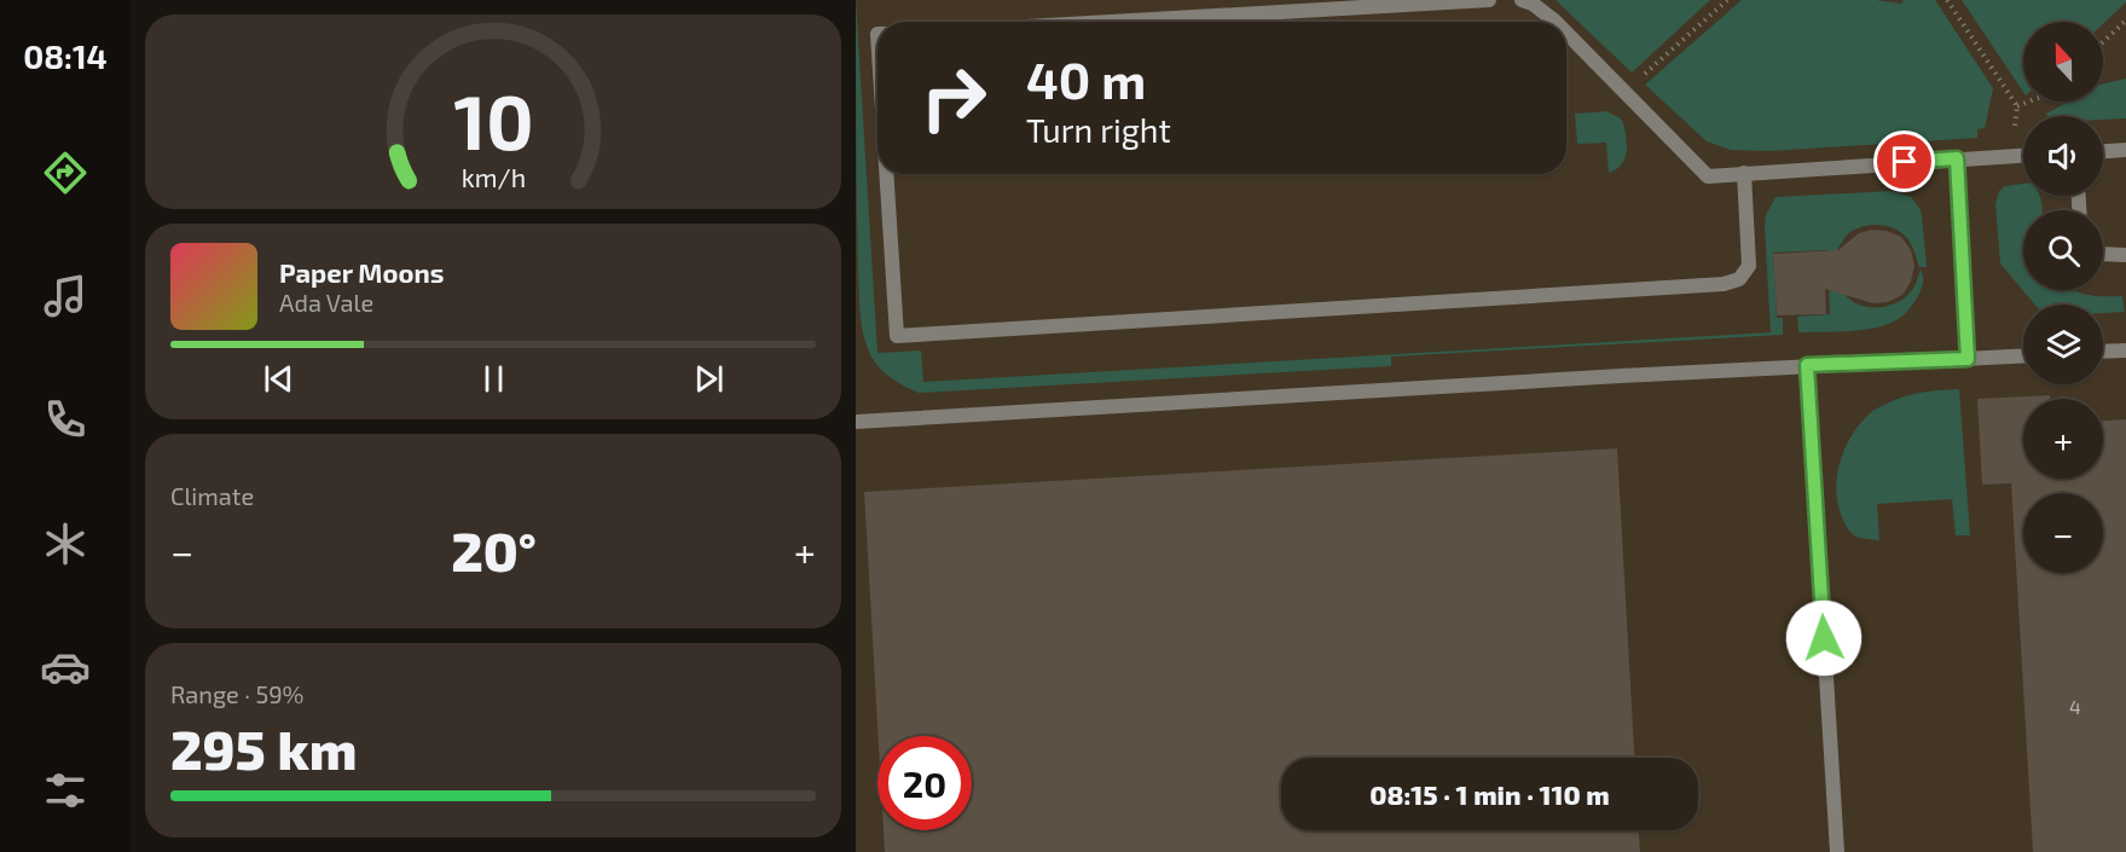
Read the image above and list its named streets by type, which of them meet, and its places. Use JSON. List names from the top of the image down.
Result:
{
  "house_numbers": ["4"],
  "north": "top",
  "page": {
    "tabs": "08:14",
    "map_buttons": ["+", "−"],
    "turn": ["40 m", "Turn right"],
    "song": ["Paper Moons", "Ada Vale"],
    "tile": [
      "Climate",
      ["Range · 59%", "295 km"]
    ],
    "heat": ["−", "20°", "+"],
    "limit": "20",
    "trip": "08:15 · 1 min · 110 m",
    "gauge": ["10", "km/h"]
  }
}
